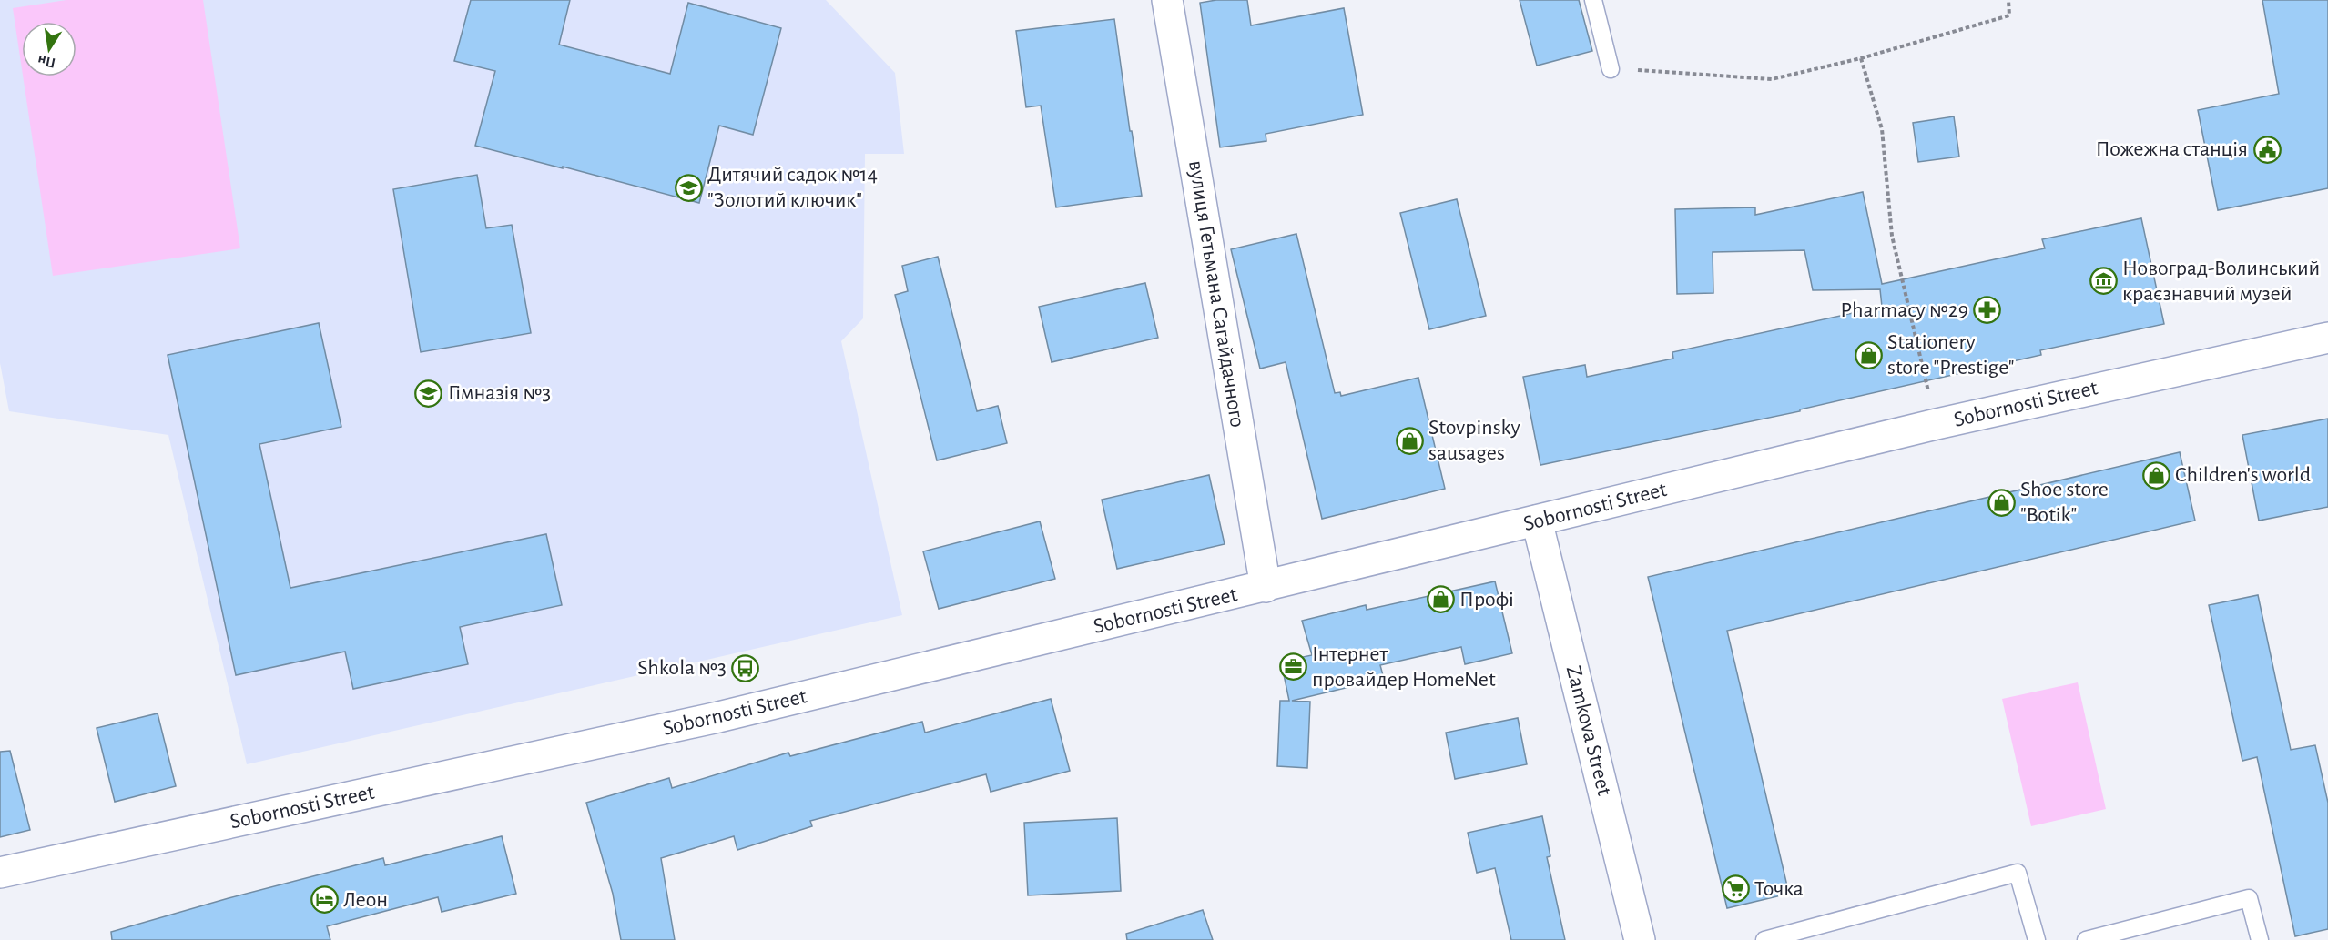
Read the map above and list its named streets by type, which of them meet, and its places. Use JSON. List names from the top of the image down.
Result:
{
  "streets": {
    "street": ["вулиця Гетьмана Сагайдачного", "Sobornosti Street", "Zamkova Street"]
  },
  "crossings": [
    ["вулиця Гетьмана Сагайдачного", "Sobornosti Street"],
    ["Sobornosti Street", "Zamkova Street"]
  ],
  "places": {
    "public building": ["Пожежна станція"],
    "school or university": ["Дитячий садок №14 \"Золотий ключик\"", "Гімназія №3"],
    "museum": ["Новоград-Волинський краєзнавчий музей"],
    "pharmacy": ["Pharmacy №29"],
    "shop": [
      "Stationery store \"Prestige\"",
      "Stovpinsky sausages",
      "Children's world",
      "Shoe store \"Botik\"",
      "Профі"
    ],
    "office": ["Інтернет провайдер HomeNet"],
    "bus stop": ["Shkola №3"],
    "supermarket": ["Точка"],
    "hotel": ["Леон"]
  },
  "north": "bottom"
}
